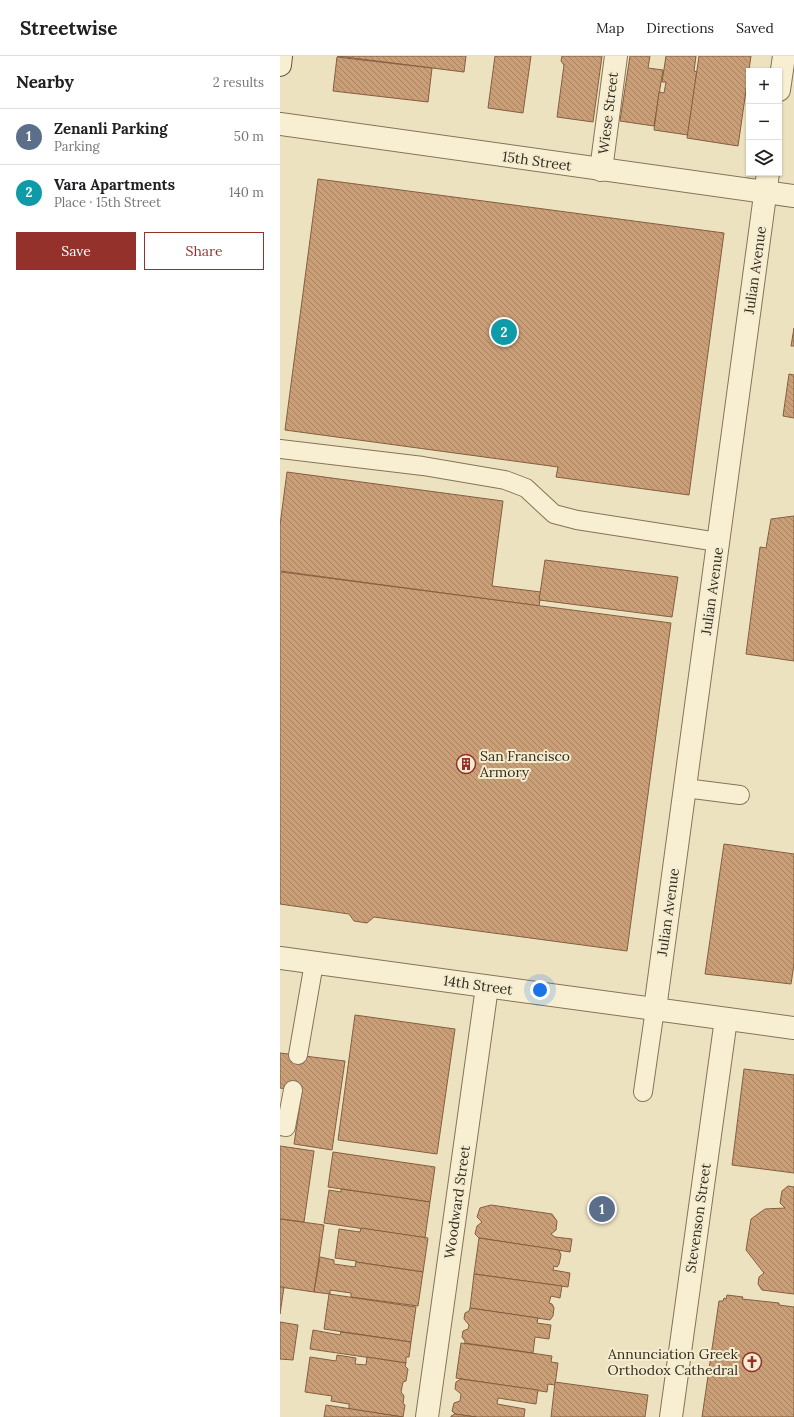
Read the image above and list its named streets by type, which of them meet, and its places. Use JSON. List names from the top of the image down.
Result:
{
  "streets": {
    "street": [
      "Wiese Street",
      "15th Street",
      "Julian Avenue",
      "14th Street",
      "Woodward Street",
      "Stevenson Street"
    ]
  },
  "crossings": [
    ["Wiese Street", "15th Street"],
    ["15th Street", "Julian Avenue"],
    ["Julian Avenue", "14th Street"],
    ["14th Street", "Woodward Street"],
    ["14th Street", "Stevenson Street"]
  ],
  "places": {
    "building": ["San Francisco Armory"],
    "church": ["Annunciation Greek Orthodox Cathedral"]
  },
  "page": {
    "header": "Streetwise",
    "nav": ["Map", "Directions", "Saved"],
    "heading": ["Nearby", "2 results"],
    "map_buttons": ["+", "−"],
    "list": [
      {
        "mark": "1",
        "name": "Zenanli Parking",
        "note": "Parking",
        "value": "50 m"
      },
      {
        "mark": "2",
        "name": "Vara Apartments",
        "note": "Place · 15th Street",
        "value": "140 m"
      }
    ],
    "buttons": ["Save", "Share"],
    "pins": ["2", "1"]
  }
}
